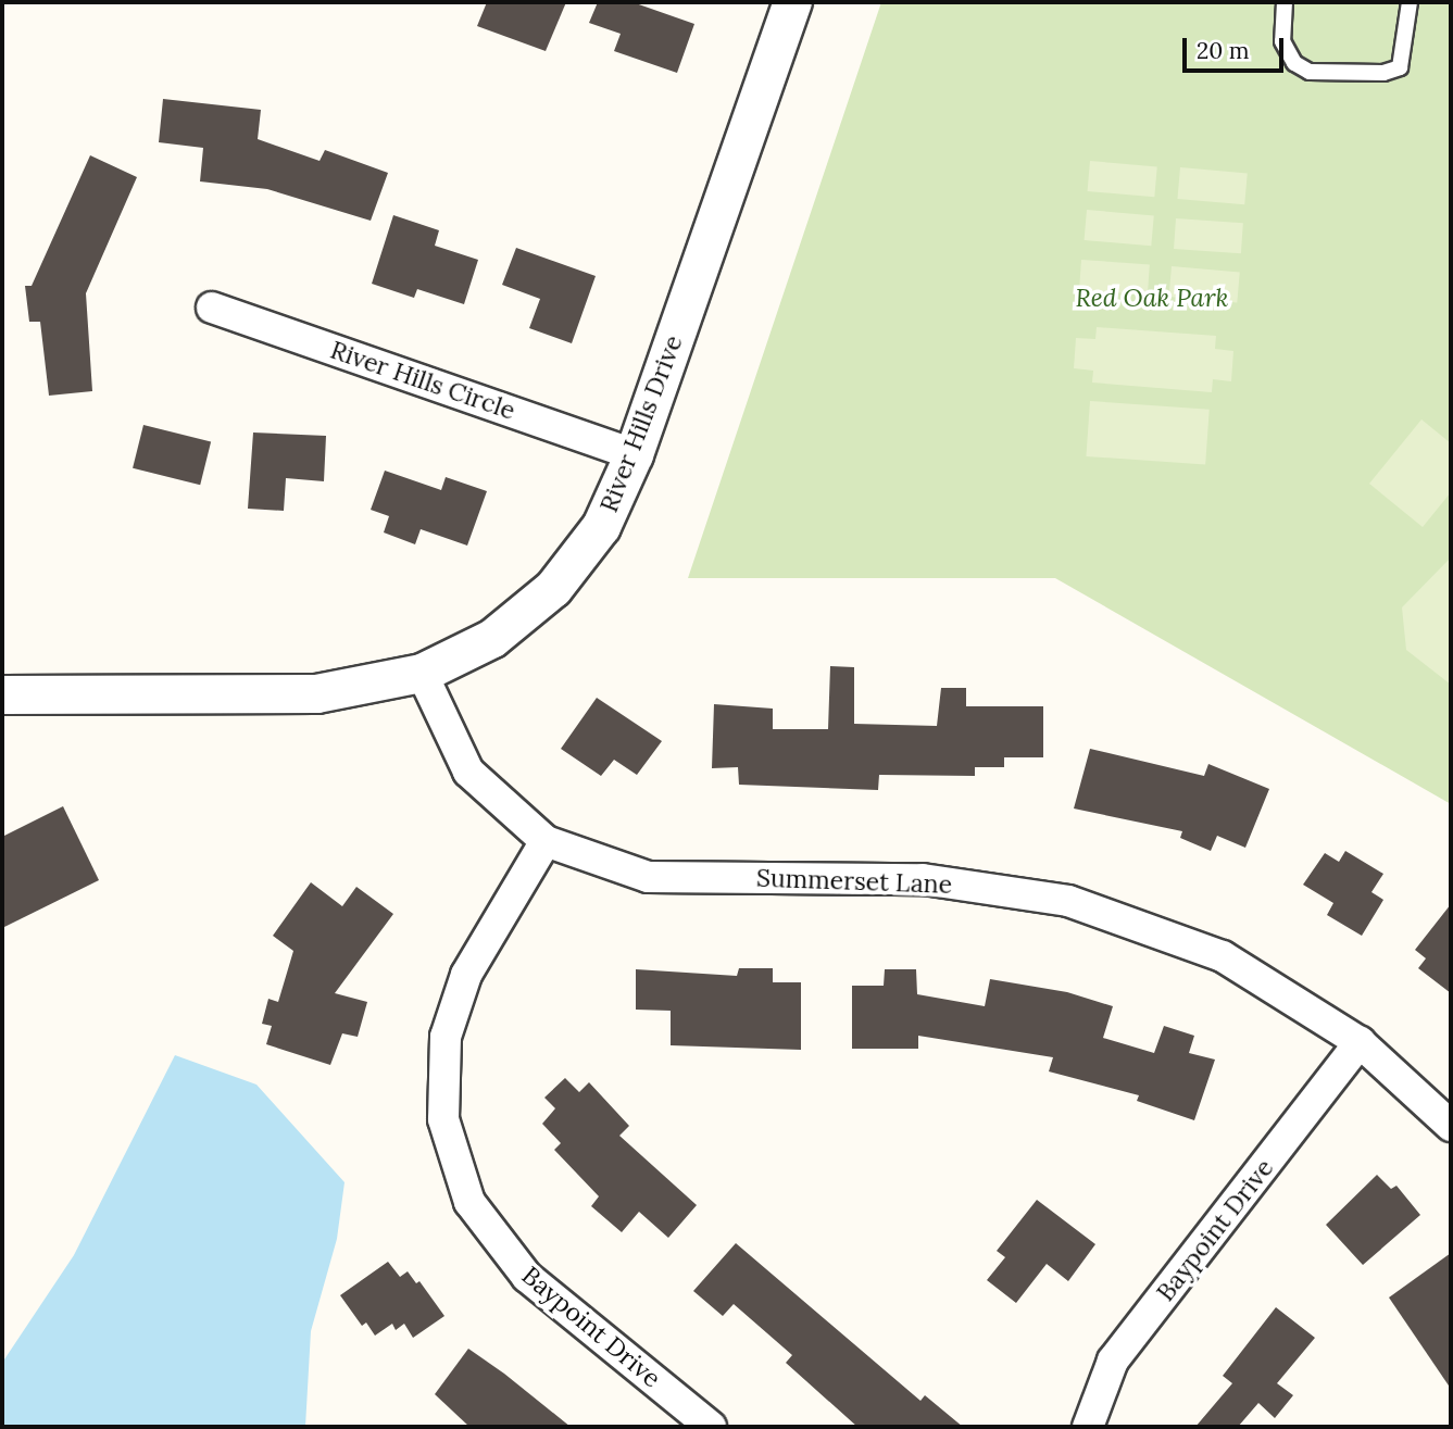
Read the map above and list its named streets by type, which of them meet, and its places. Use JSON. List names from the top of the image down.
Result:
{
  "streets": {
    "street": [
      "River Hills Circle",
      "River Hills Drive",
      "Summerset Lane",
      "Baypoint Drive"
    ]
  },
  "crossings": [
    ["River Hills Circle", "River Hills Drive"],
    ["River Hills Drive", "Summerset Lane"],
    ["Summerset Lane", "Baypoint Drive"]
  ],
  "parks": ["Red Oak Park"],
  "scale_bar": "20 m"
}
